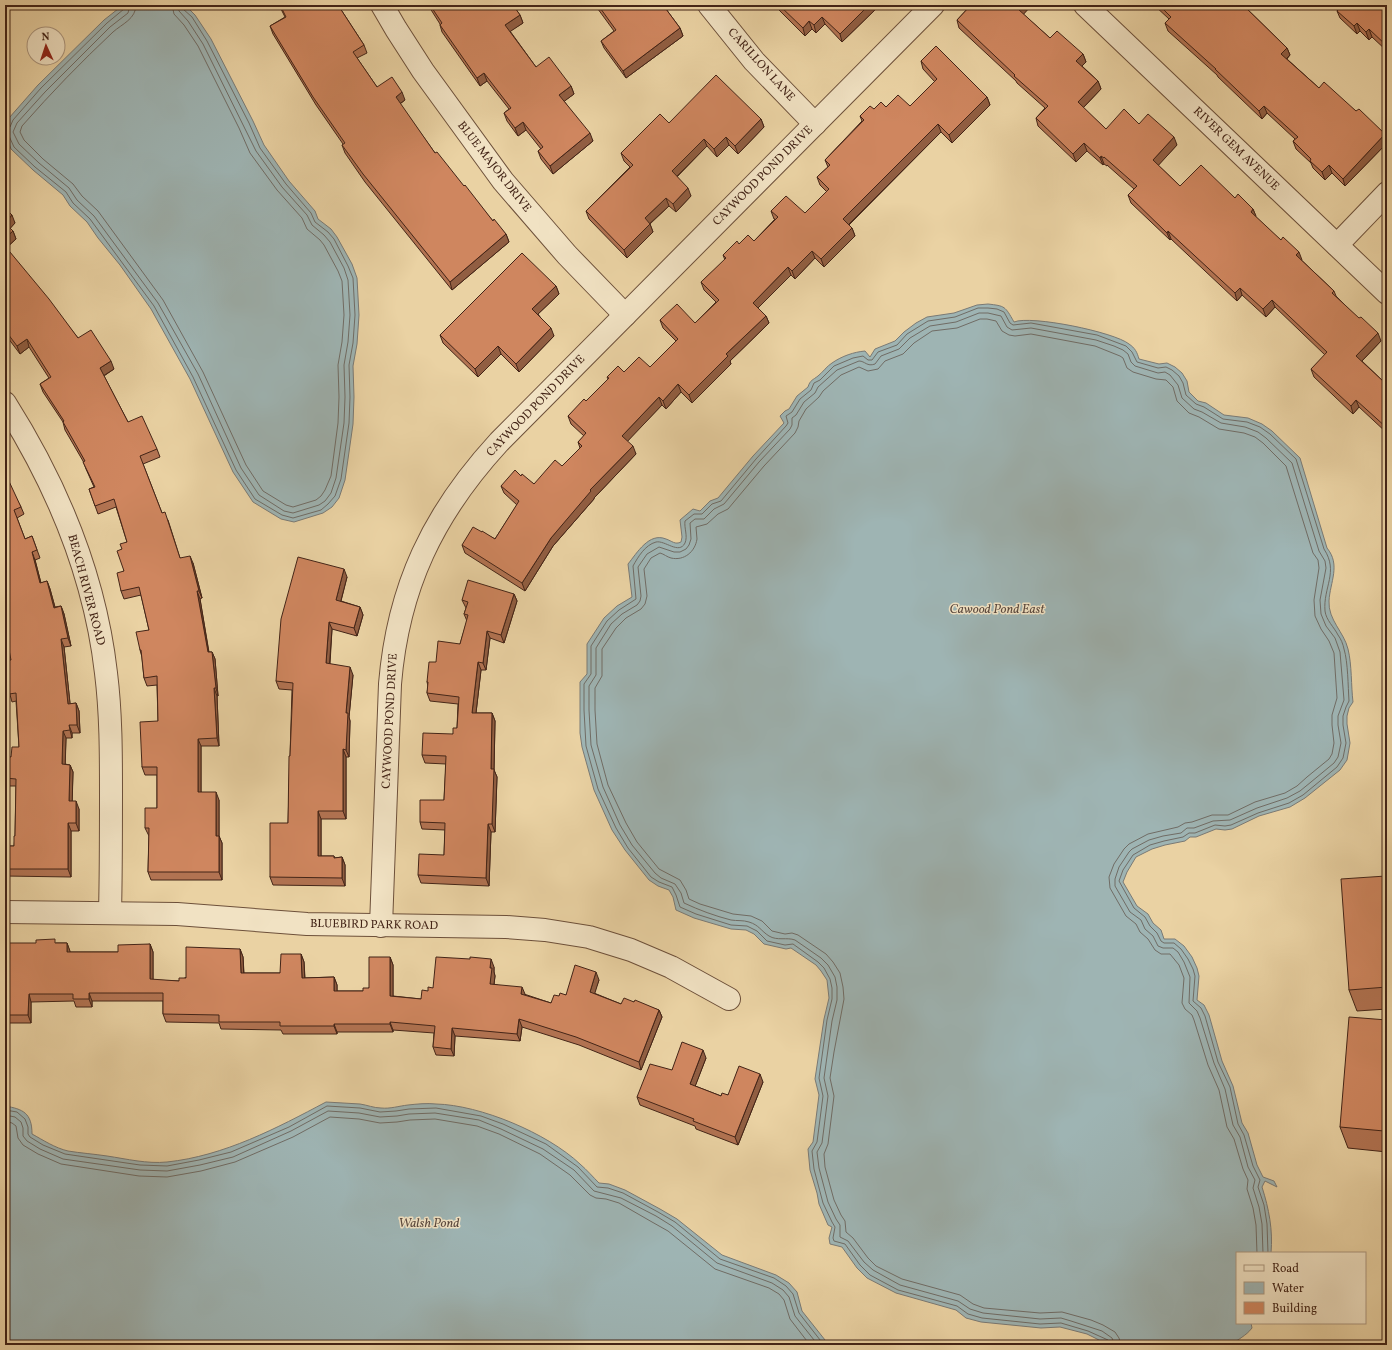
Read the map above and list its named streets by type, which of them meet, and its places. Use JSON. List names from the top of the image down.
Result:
{
  "streets": {
    "street": [
      "CARILLON LANE",
      "RIVER GEM AVENUE",
      "BLUE MAJOR DRIVE",
      "CAYWOOD POND DRIVE",
      "BEACH RIVER ROAD",
      "BLUEBIRD PARK ROAD"
    ]
  },
  "crossings": [
    ["CARILLON LANE", "CAYWOOD POND DRIVE"],
    ["BLUE MAJOR DRIVE", "CAYWOOD POND DRIVE"],
    ["CAYWOOD POND DRIVE", "BLUEBIRD PARK ROAD"],
    ["BEACH RIVER ROAD", "BLUEBIRD PARK ROAD"]
  ],
  "water": ["Cawood Pond East", "Walsh Pond"],
  "legend": ["Road", "Water", "Building"],
  "north": "top"
}
